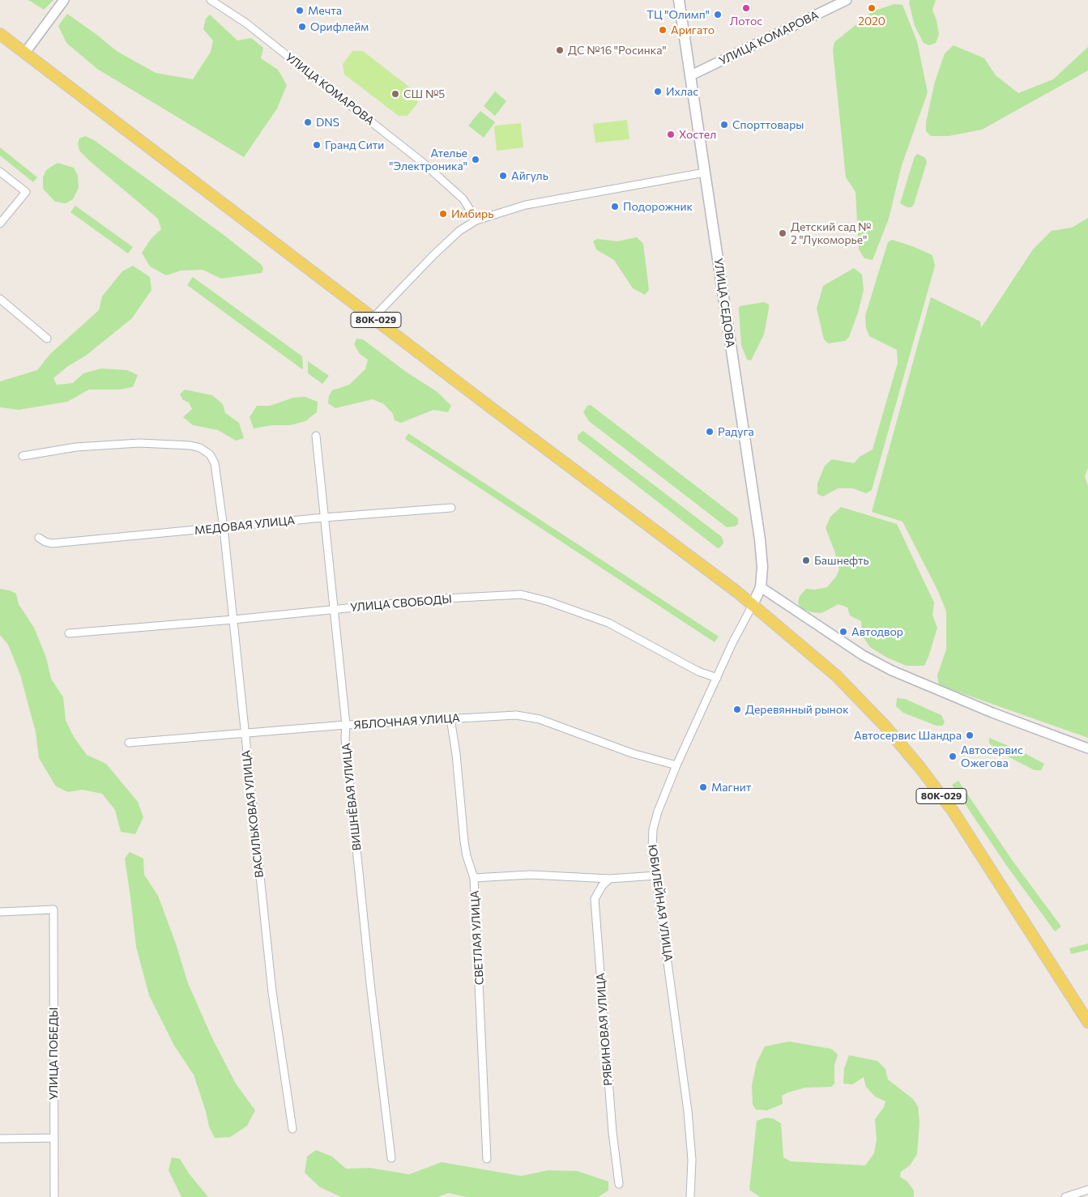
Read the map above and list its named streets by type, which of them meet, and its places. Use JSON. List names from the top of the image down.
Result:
{
  "streets": {
    "main road": ["УЛИЦА СЕДОВА", "80К-029"],
    "street": [
      "УЛИЦА КОМАРОВА",
      "МЕДОВАЯ УЛИЦА",
      "УЛИЦА СВОБОДЫ",
      "ЯБЛОЧНАЯ УЛИЦА",
      "ВИШНЁВАЯ УЛИЦА",
      "ВАСИЛЬКОВАЯ УЛИЦА",
      "ЮБИЛЕЙНАЯ УЛИЦА",
      "СВЕТЛАЯ УЛИЦА",
      "РЯБИНОВАЯ УЛИЦА",
      "УЛИЦА ПОБЕДЫ"
    ]
  },
  "crossings": [
    ["УЛИЦА КОМАРОВА", "УЛИЦА СЕДОВА"],
    ["УЛИЦА СЕДОВА", "80К-029"],
    ["УЛИЦА СЕДОВА", "ЮБИЛЕЙНАЯ УЛИЦА"],
    ["80К-029", "ЮБИЛЕЙНАЯ УЛИЦА"],
    ["МЕДОВАЯ УЛИЦА", "ВИШНЁВАЯ УЛИЦА"],
    ["МЕДОВАЯ УЛИЦА", "ВАСИЛЬКОВАЯ УЛИЦА"],
    ["УЛИЦА СВОБОДЫ", "ВИШНЁВАЯ УЛИЦА"],
    ["УЛИЦА СВОБОДЫ", "ВАСИЛЬКОВАЯ УЛИЦА"],
    ["УЛИЦА СВОБОДЫ", "ЮБИЛЕЙНАЯ УЛИЦА"],
    ["ЯБЛОЧНАЯ УЛИЦА", "ВИШНЁВАЯ УЛИЦА"],
    ["ЯБЛОЧНАЯ УЛИЦА", "ВАСИЛЬКОВАЯ УЛИЦА"],
    ["ЯБЛОЧНАЯ УЛИЦА", "ЮБИЛЕЙНАЯ УЛИЦА"],
    ["ЯБЛОЧНАЯ УЛИЦА", "СВЕТЛАЯ УЛИЦА"]
  ],
  "places": [
    "Лотос",
    "2020",
    "Мечта",
    "ТЦ \"Олимп\"",
    "Орифлейм",
    "Аригато",
    "ДС №16 \"Росинка\"",
    "Ихлас",
    "СШ №5",
    "DNS",
    "Спорттовары",
    "Хостел",
    "Гранд Сити",
    "Ателье \"Электроника\"",
    "Айгуль",
    "Подорожник",
    "Имбирь",
    "Детский сад № 2 \"Лукоморье\"",
    "Радуга",
    "Башнефть",
    "Автодвор",
    "Деревянный рынок",
    "Автосервис Шандра",
    "Автосервис Ожегова",
    "Магнит"
  ]
}
